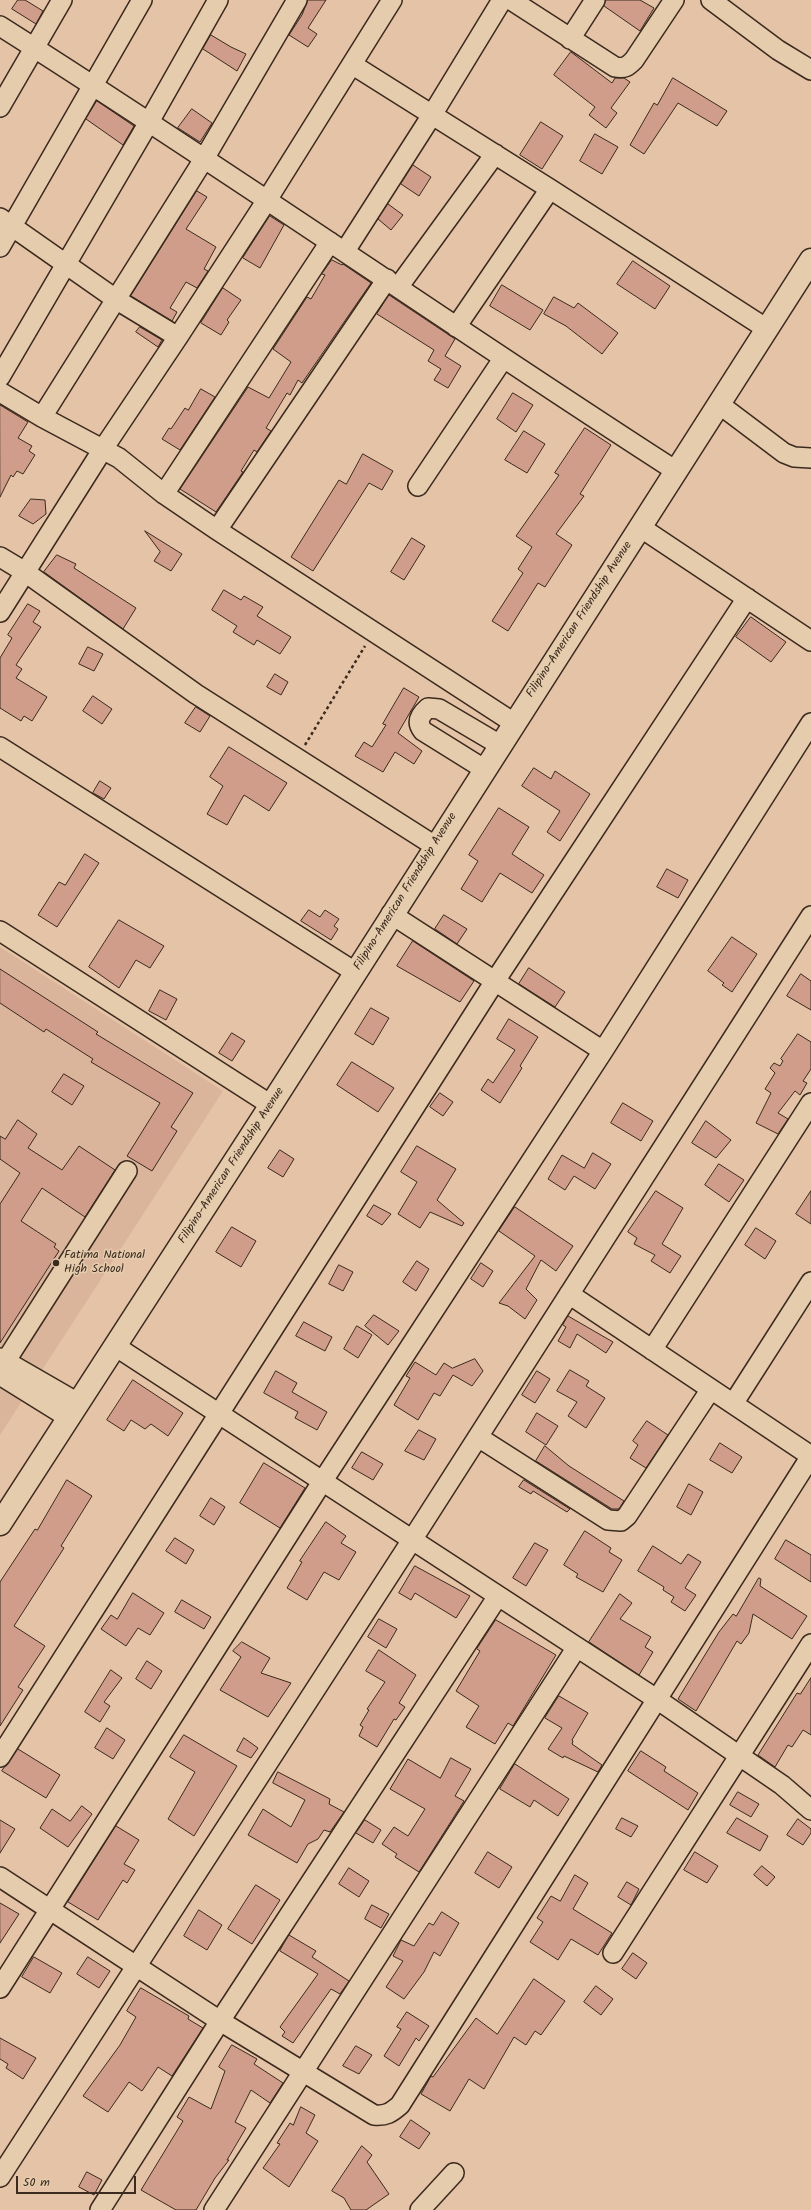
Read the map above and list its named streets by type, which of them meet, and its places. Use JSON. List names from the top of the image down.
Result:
{
  "streets": {
    "main road": ["Filipino-American Friendship Avenue"]
  },
  "places": ["Fatima National High School"],
  "scale_bar": "50 m"
}
